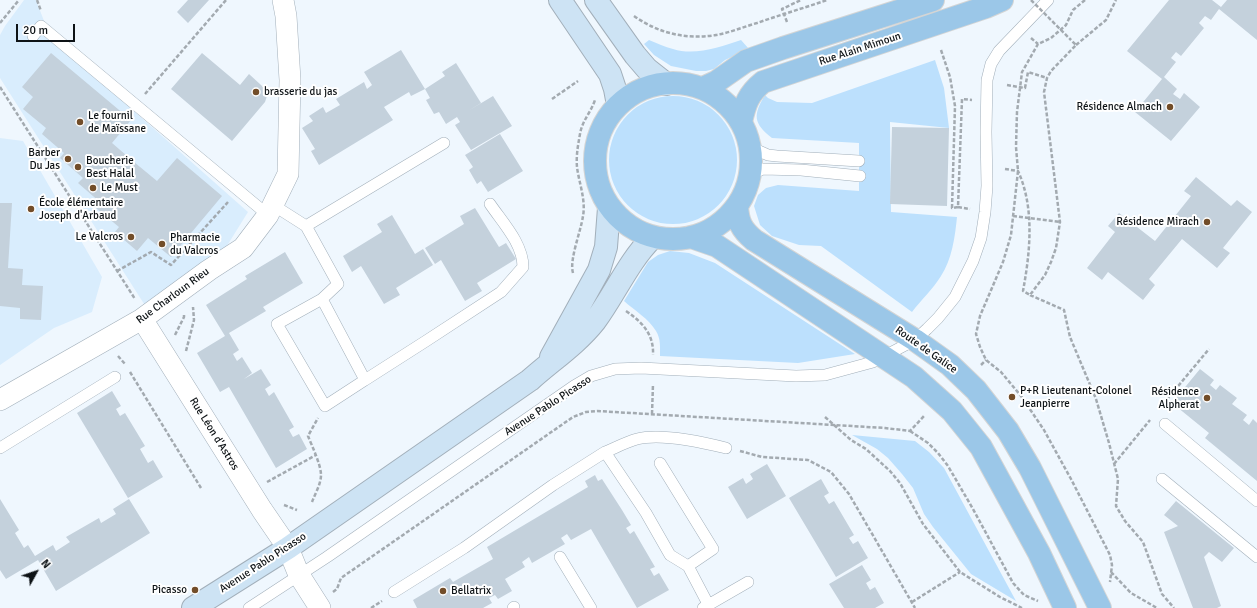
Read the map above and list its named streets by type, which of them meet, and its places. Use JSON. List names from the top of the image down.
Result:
{
  "streets": {
    "main road": ["Rue Alain Mimoun", "Route de Galice", "Avenue Pablo Picasso"],
    "street": ["Rue Charloun Rieu", "Rue Léon d'Astros"]
  },
  "crossings": [
    ["Rue Charloun Rieu", "Rue Léon d'Astros"],
    ["Route de Galice", "Avenue Pablo Picasso"],
    ["Avenue Pablo Picasso", "Rue Léon d'Astros"]
  ],
  "places": [
    "brasserie du jas",
    "Résidence Almach",
    "Le fournil de Maïssane",
    "Barber Du Jas",
    "Boucherie Best Halal",
    "Le Must",
    "École élémentaire Joseph d'Arbaud",
    "Résidence Mirach",
    "Le Valcros",
    "Pharmacie du Valcros",
    "P+R Lieutenant-Colonel Jeanpierre",
    "Résidence Alpherat",
    "Picasso",
    "Bellatrix"
  ],
  "scale_bar": "20 m",
  "north": "top right"
}
